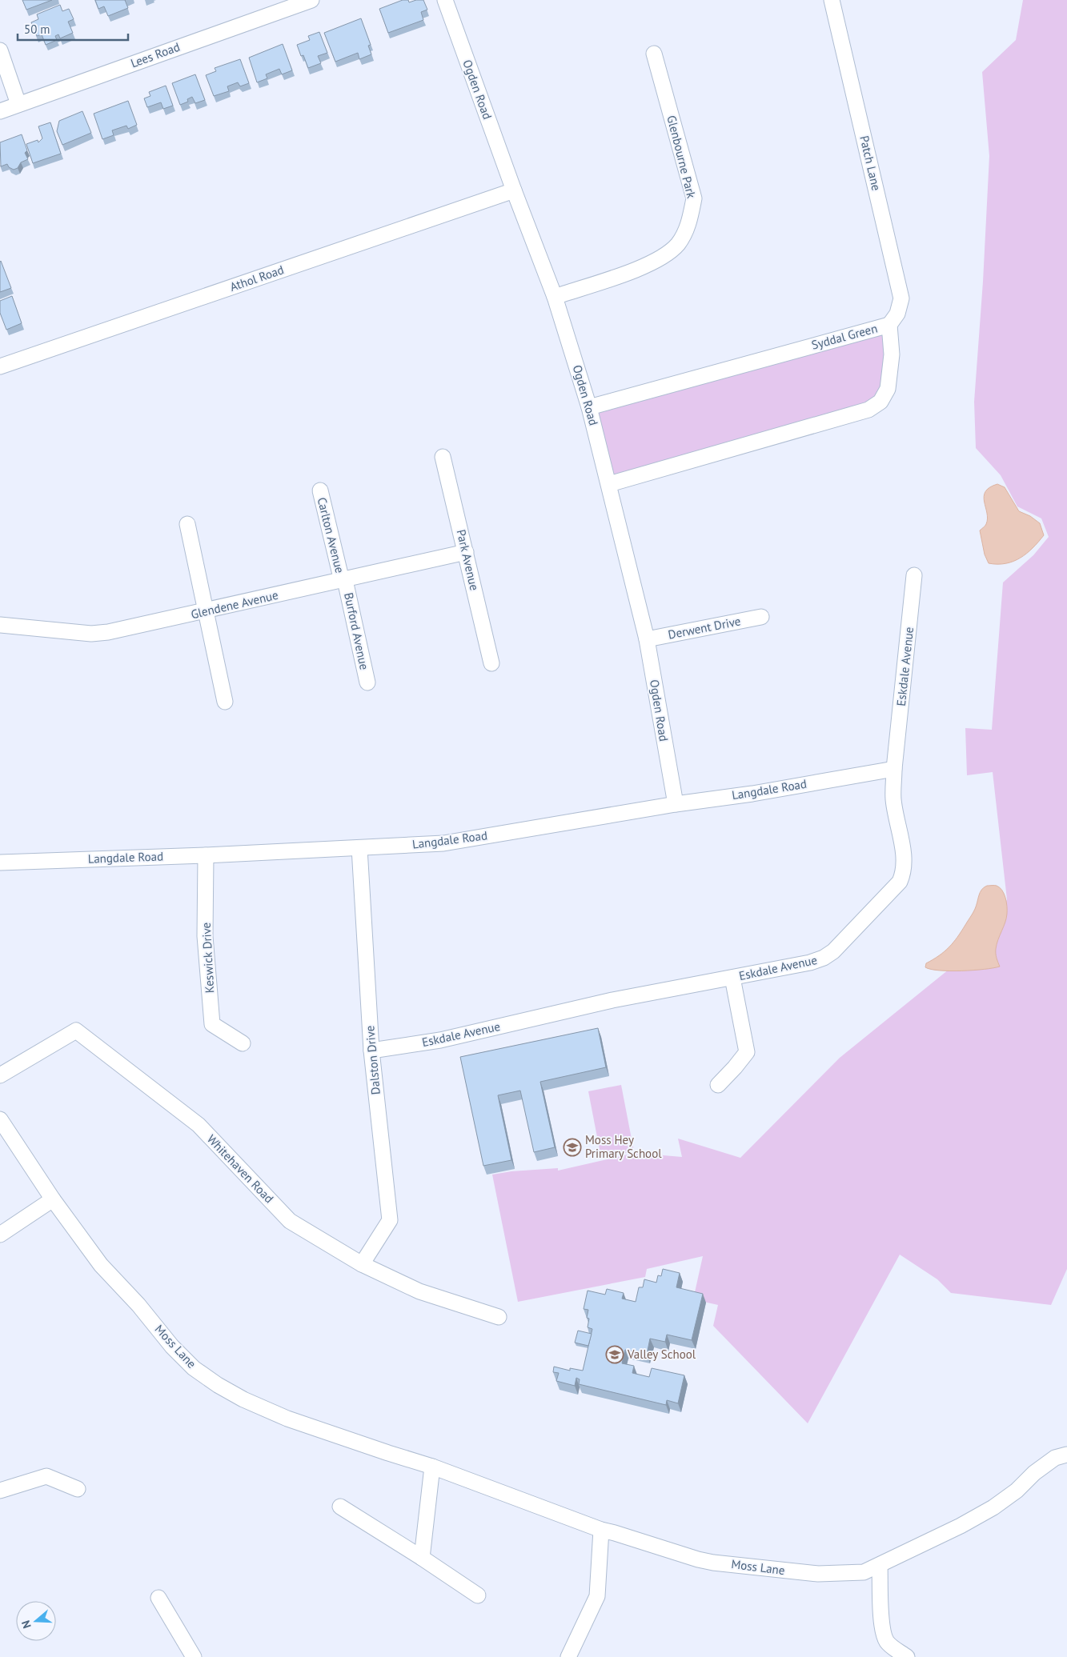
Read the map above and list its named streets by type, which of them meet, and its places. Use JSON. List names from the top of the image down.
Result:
{
  "streets": {
    "street": [
      "Lees Road",
      "Ogden Road",
      "Glenbourne Park",
      "Patch Lane",
      "Athol Road",
      "Syddal Green",
      "Carlton Avenue",
      "Park Avenue",
      "Glendene Avenue",
      "Derwent Drive",
      "Burford Avenue",
      "Eskdale Avenue",
      "Langdale Road",
      "Keswick Drive",
      "Dalston Drive",
      "Whitehaven Road",
      "Moss Lane"
    ]
  },
  "crossings": [
    ["Ogden Road", "Glenbourne Park"],
    ["Ogden Road", "Athol Road"],
    ["Ogden Road", "Syddal Green"],
    ["Ogden Road", "Derwent Drive"],
    ["Ogden Road", "Langdale Road"],
    ["Patch Lane", "Syddal Green"],
    ["Carlton Avenue", "Glendene Avenue"],
    ["Carlton Avenue", "Burford Avenue"],
    ["Park Avenue", "Glendene Avenue"],
    ["Glendene Avenue", "Burford Avenue"],
    ["Eskdale Avenue", "Langdale Road"],
    ["Eskdale Avenue", "Dalston Drive"],
    ["Langdale Road", "Keswick Drive"],
    ["Langdale Road", "Dalston Drive"],
    ["Dalston Drive", "Whitehaven Road"]
  ],
  "places": {
    "school or university": ["Moss Hey Primary School", "Valley School"]
  },
  "scale_bar": "50 m",
  "north": "left"
}
